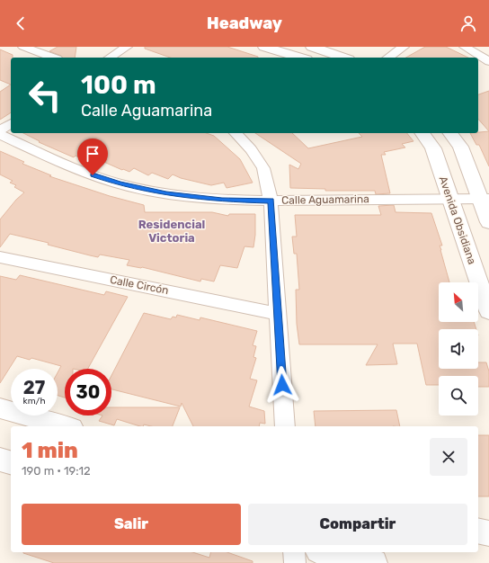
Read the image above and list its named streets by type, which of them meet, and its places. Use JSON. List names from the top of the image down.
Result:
{
  "streets": {
    "street": ["Calle Aguamarina", "Avenida Obsidiana", "Calle Circón"]
  },
  "crossings": [
    ["Calle Aguamarina", "Avenida Obsidiana"]
  ],
  "districts": ["Residencial Victoria"],
  "north": "top left",
  "page": {
    "header": "Headway",
    "turn": ["100 m", "Calle Aguamarina"],
    "speed": "27 km/h",
    "limit": "30",
    "heading": ["1 min", "190 m · 19:12"],
    "buttons": ["Salir", "Compartir"]
  }
}
